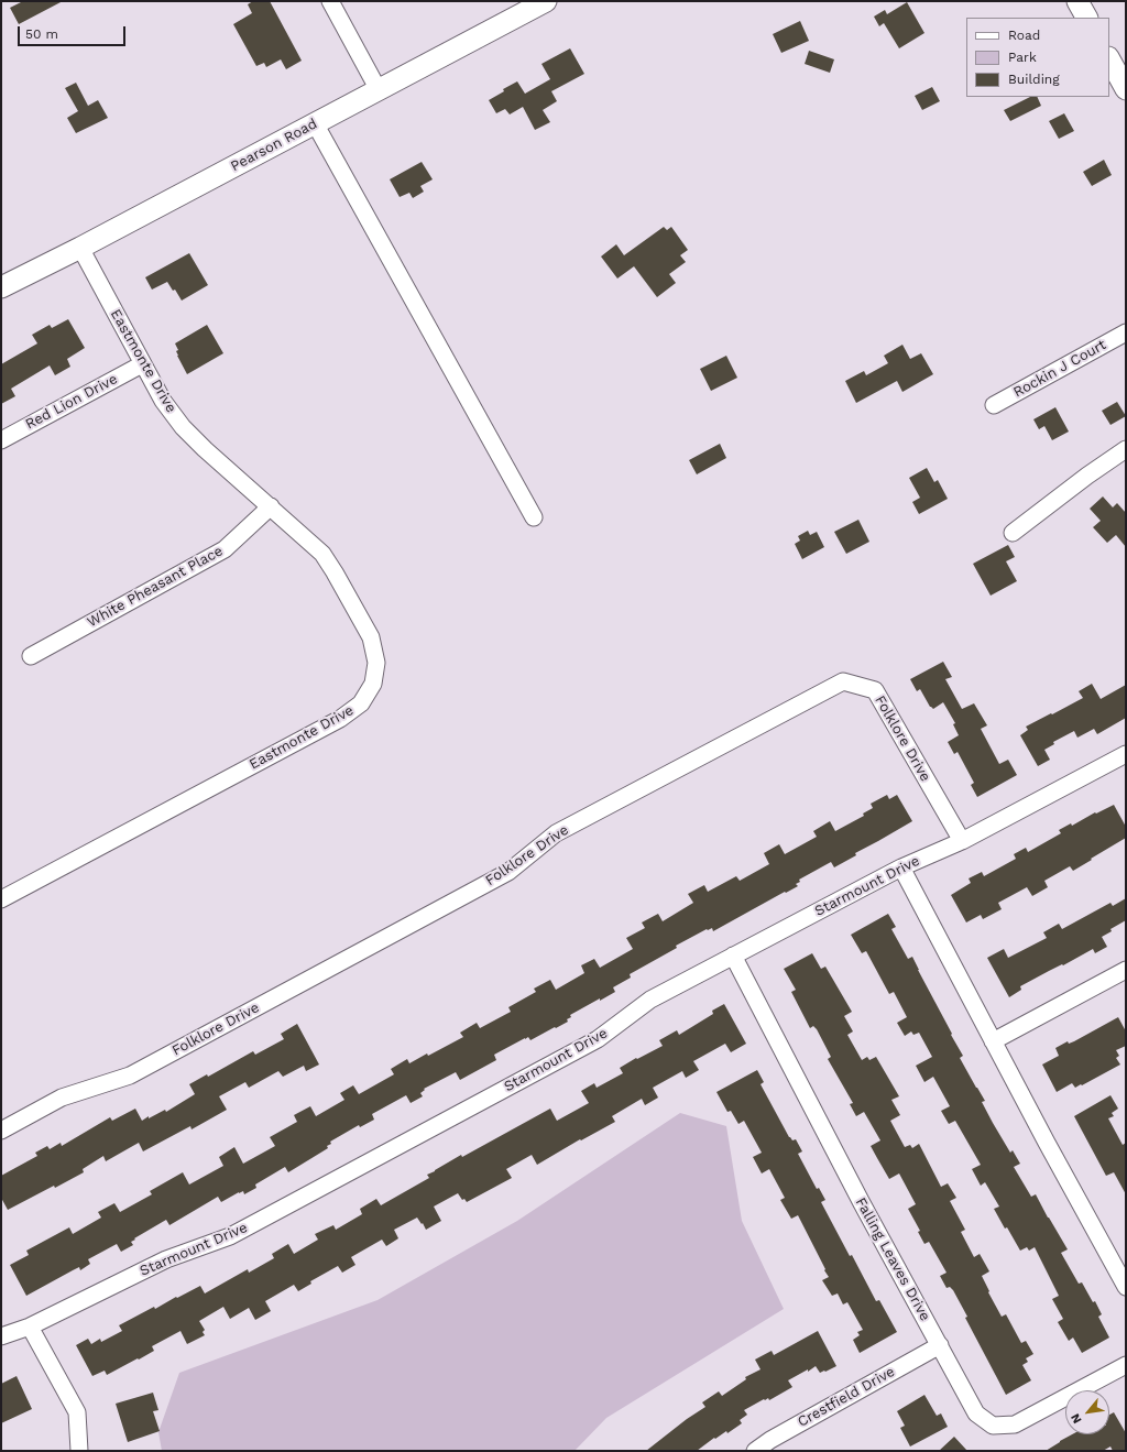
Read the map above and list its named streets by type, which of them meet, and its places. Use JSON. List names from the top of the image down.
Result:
{
  "streets": {
    "street": [
      "Pearson Road",
      "Eastmonte Drive",
      "Rockin J Court",
      "Red Lion Drive",
      "White Pheasant Place",
      "Folklore Drive",
      "Starmount Drive",
      "Falling Leaves Drive",
      "Crestfield Drive"
    ]
  },
  "crossings": [
    ["Pearson Road", "Eastmonte Drive"],
    ["Eastmonte Drive", "Red Lion Drive"],
    ["Eastmonte Drive", "White Pheasant Place"],
    ["Folklore Drive", "Starmount Drive"],
    ["Starmount Drive", "Falling Leaves Drive"],
    ["Falling Leaves Drive", "Crestfield Drive"]
  ],
  "legend": ["Road", "Park", "Building"],
  "scale_bar": "50 m",
  "north": "bottom left"
}
